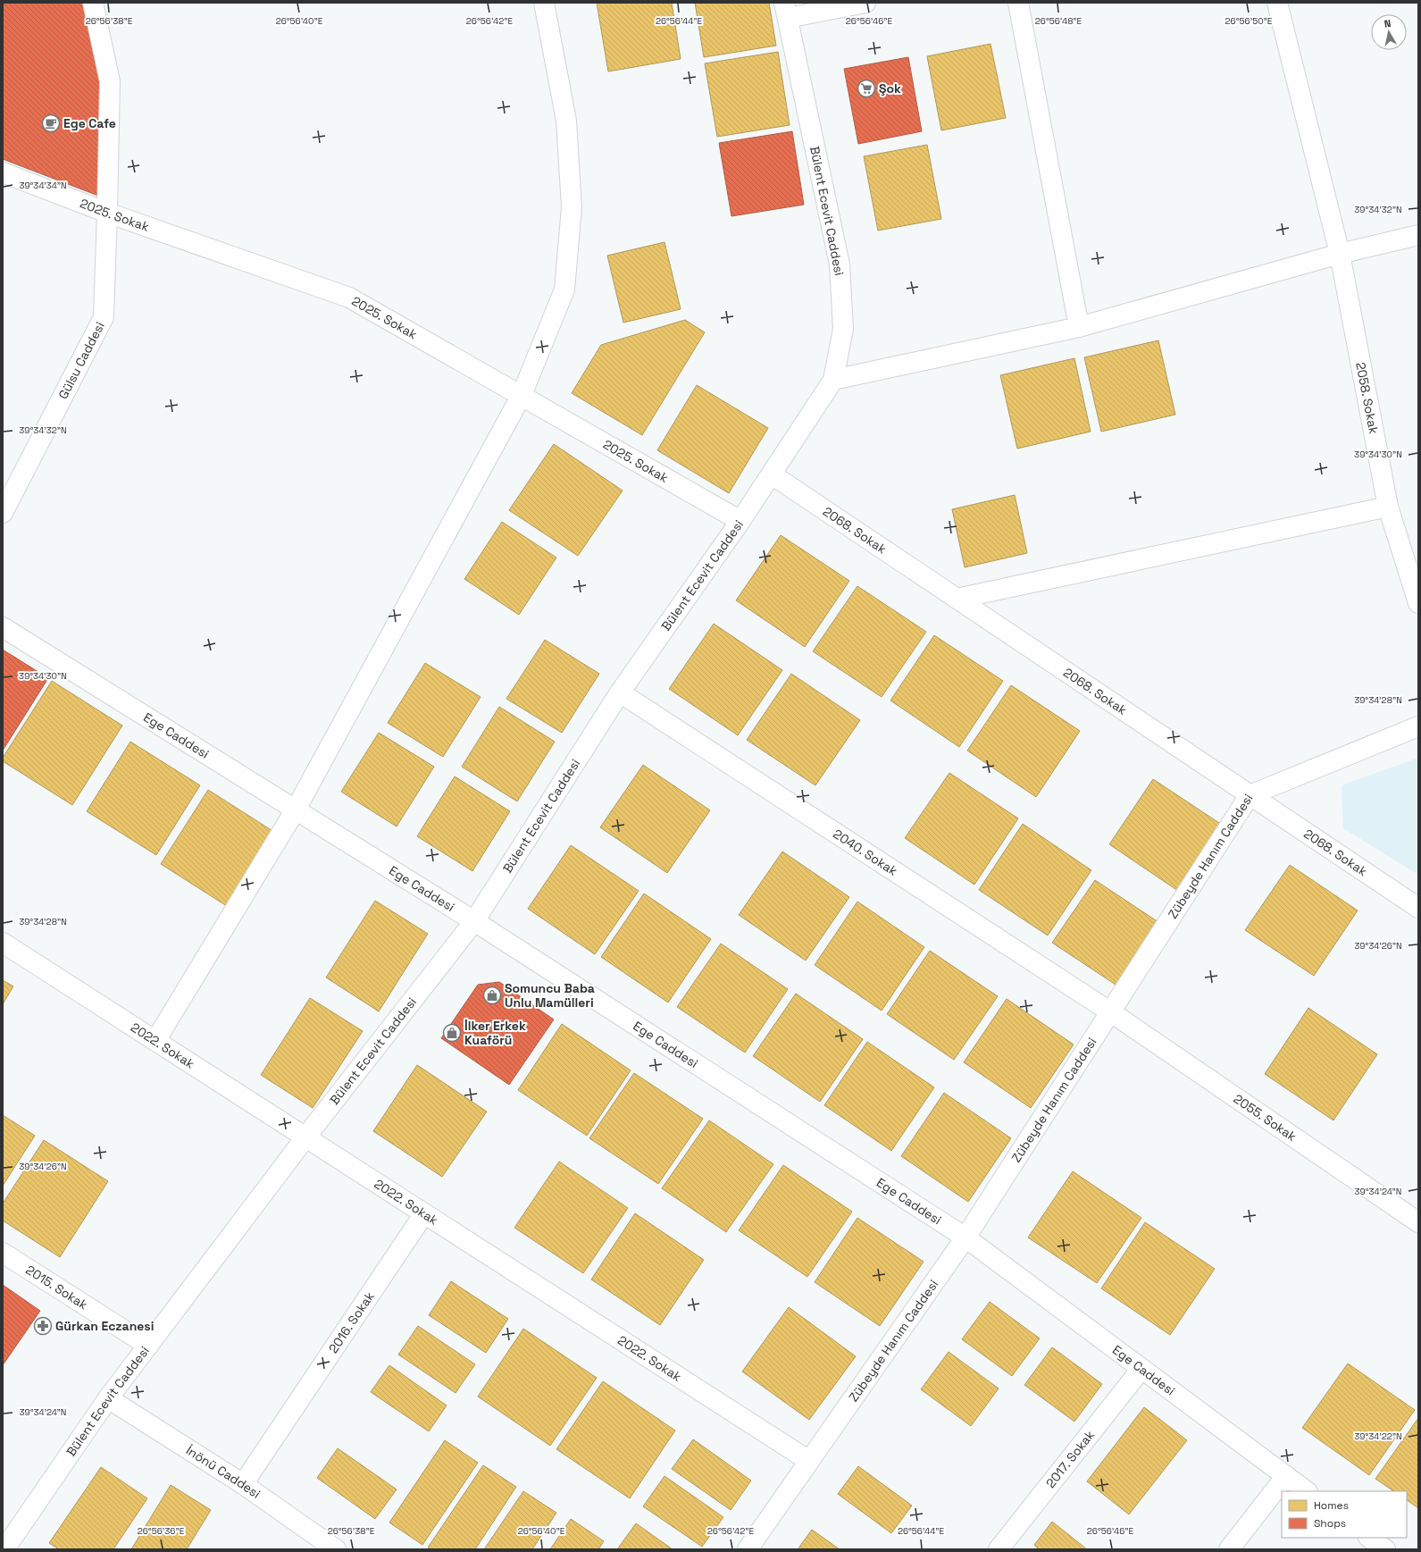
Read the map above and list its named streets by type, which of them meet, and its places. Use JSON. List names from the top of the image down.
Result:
{
  "streets": {
    "street": [
      "Bülent Ecevit Caddesi",
      "2025. Sokak",
      "Gülsu Caddesi",
      "2058. Sokak",
      "2068. Sokak",
      "Ege Caddesi",
      "2040. Sokak",
      "Zübeyde Hanım Caddesi",
      "2022. Sokak",
      "2055. Sokak",
      "2015. Sokak",
      "2016. Sokak",
      "2017. Sokak",
      "İnönü Caddesi"
    ]
  },
  "crossings": [
    ["Bülent Ecevit Caddesi", "2025. Sokak"],
    ["Bülent Ecevit Caddesi", "2068. Sokak"],
    ["Bülent Ecevit Caddesi", "Ege Caddesi"],
    ["Bülent Ecevit Caddesi", "2040. Sokak"],
    ["Bülent Ecevit Caddesi", "2022. Sokak"],
    ["Bülent Ecevit Caddesi", "2015. Sokak"],
    ["Bülent Ecevit Caddesi", "İnönü Caddesi"],
    ["2025. Sokak", "Gülsu Caddesi"],
    ["2068. Sokak", "Zübeyde Hanım Caddesi"],
    ["Ege Caddesi", "Zübeyde Hanım Caddesi"],
    ["Ege Caddesi", "2017. Sokak"],
    ["2040. Sokak", "Zübeyde Hanım Caddesi"],
    ["2040. Sokak", "2055. Sokak"],
    ["Zübeyde Hanım Caddesi", "2022. Sokak"],
    ["Zübeyde Hanım Caddesi", "2055. Sokak"],
    ["2022. Sokak", "2016. Sokak"],
    ["2016. Sokak", "İnönü Caddesi"]
  ],
  "places": {
    "supermarket": ["Şok"],
    "cafe": ["Ege Cafe"],
    "shop": ["Somuncu Baba Unlu Mamülleri", "İlker Erkek Kuaförü"],
    "pharmacy": ["Gürkan Eczanesi"]
  },
  "legend": ["Homes", "Shops"],
  "north": "top",
  "coordinates": [
    "26°56'38\"E",
    "26°56'40\"E",
    "26°56'42\"E",
    "26°56'44\"E",
    "26°56'46\"E",
    "26°56'48\"E",
    "26°56'50\"E",
    "39°34'34\"N",
    "39°34'32\"N",
    "39°34'30\"N",
    "39°34'28\"N",
    "39°34'26\"N",
    "39°34'24\"N",
    "39°34'22\"N",
    "26°56'36\"E"
  ]
}
